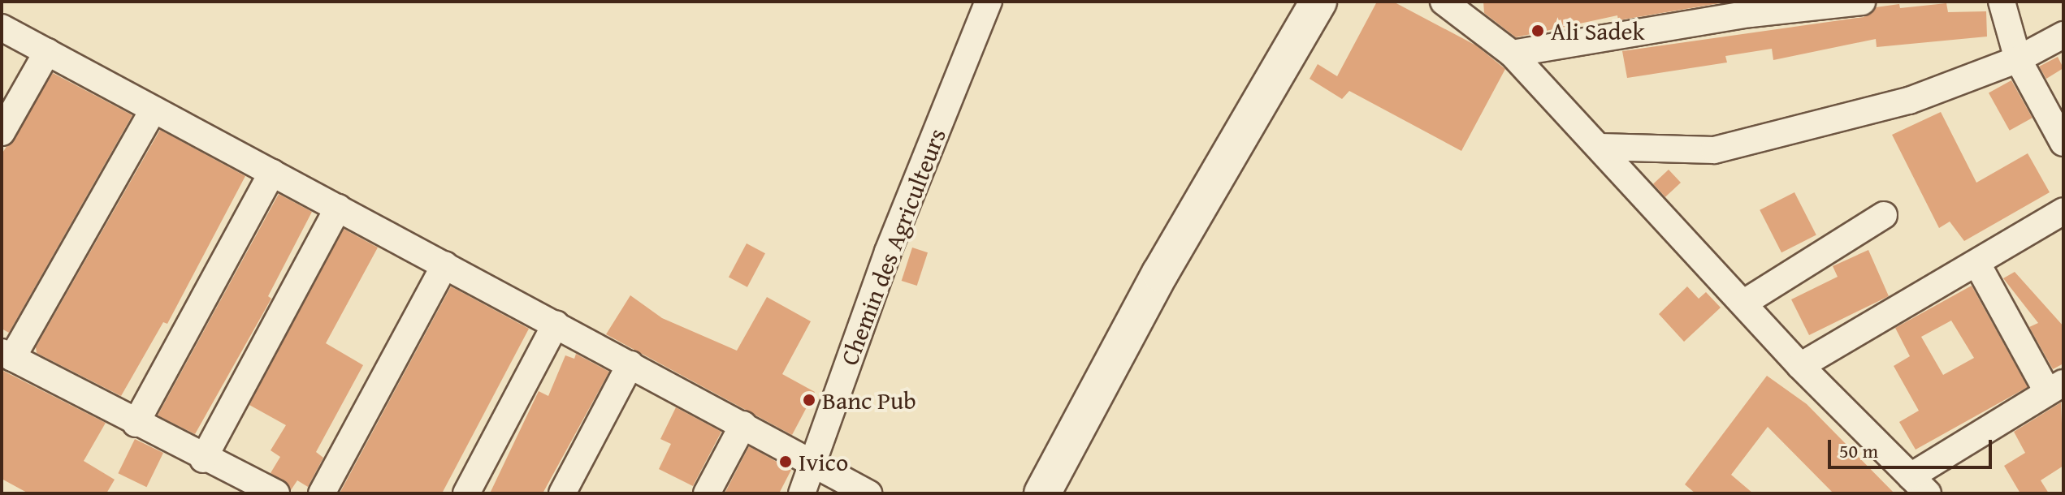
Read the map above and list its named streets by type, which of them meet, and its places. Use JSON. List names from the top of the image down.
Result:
{
  "streets": {
    "street": ["Chemin des Agriculteurs"]
  },
  "places": ["Ali Sadek", "Banc Pub", "Ivico"],
  "scale_bar": "50 m"
}
